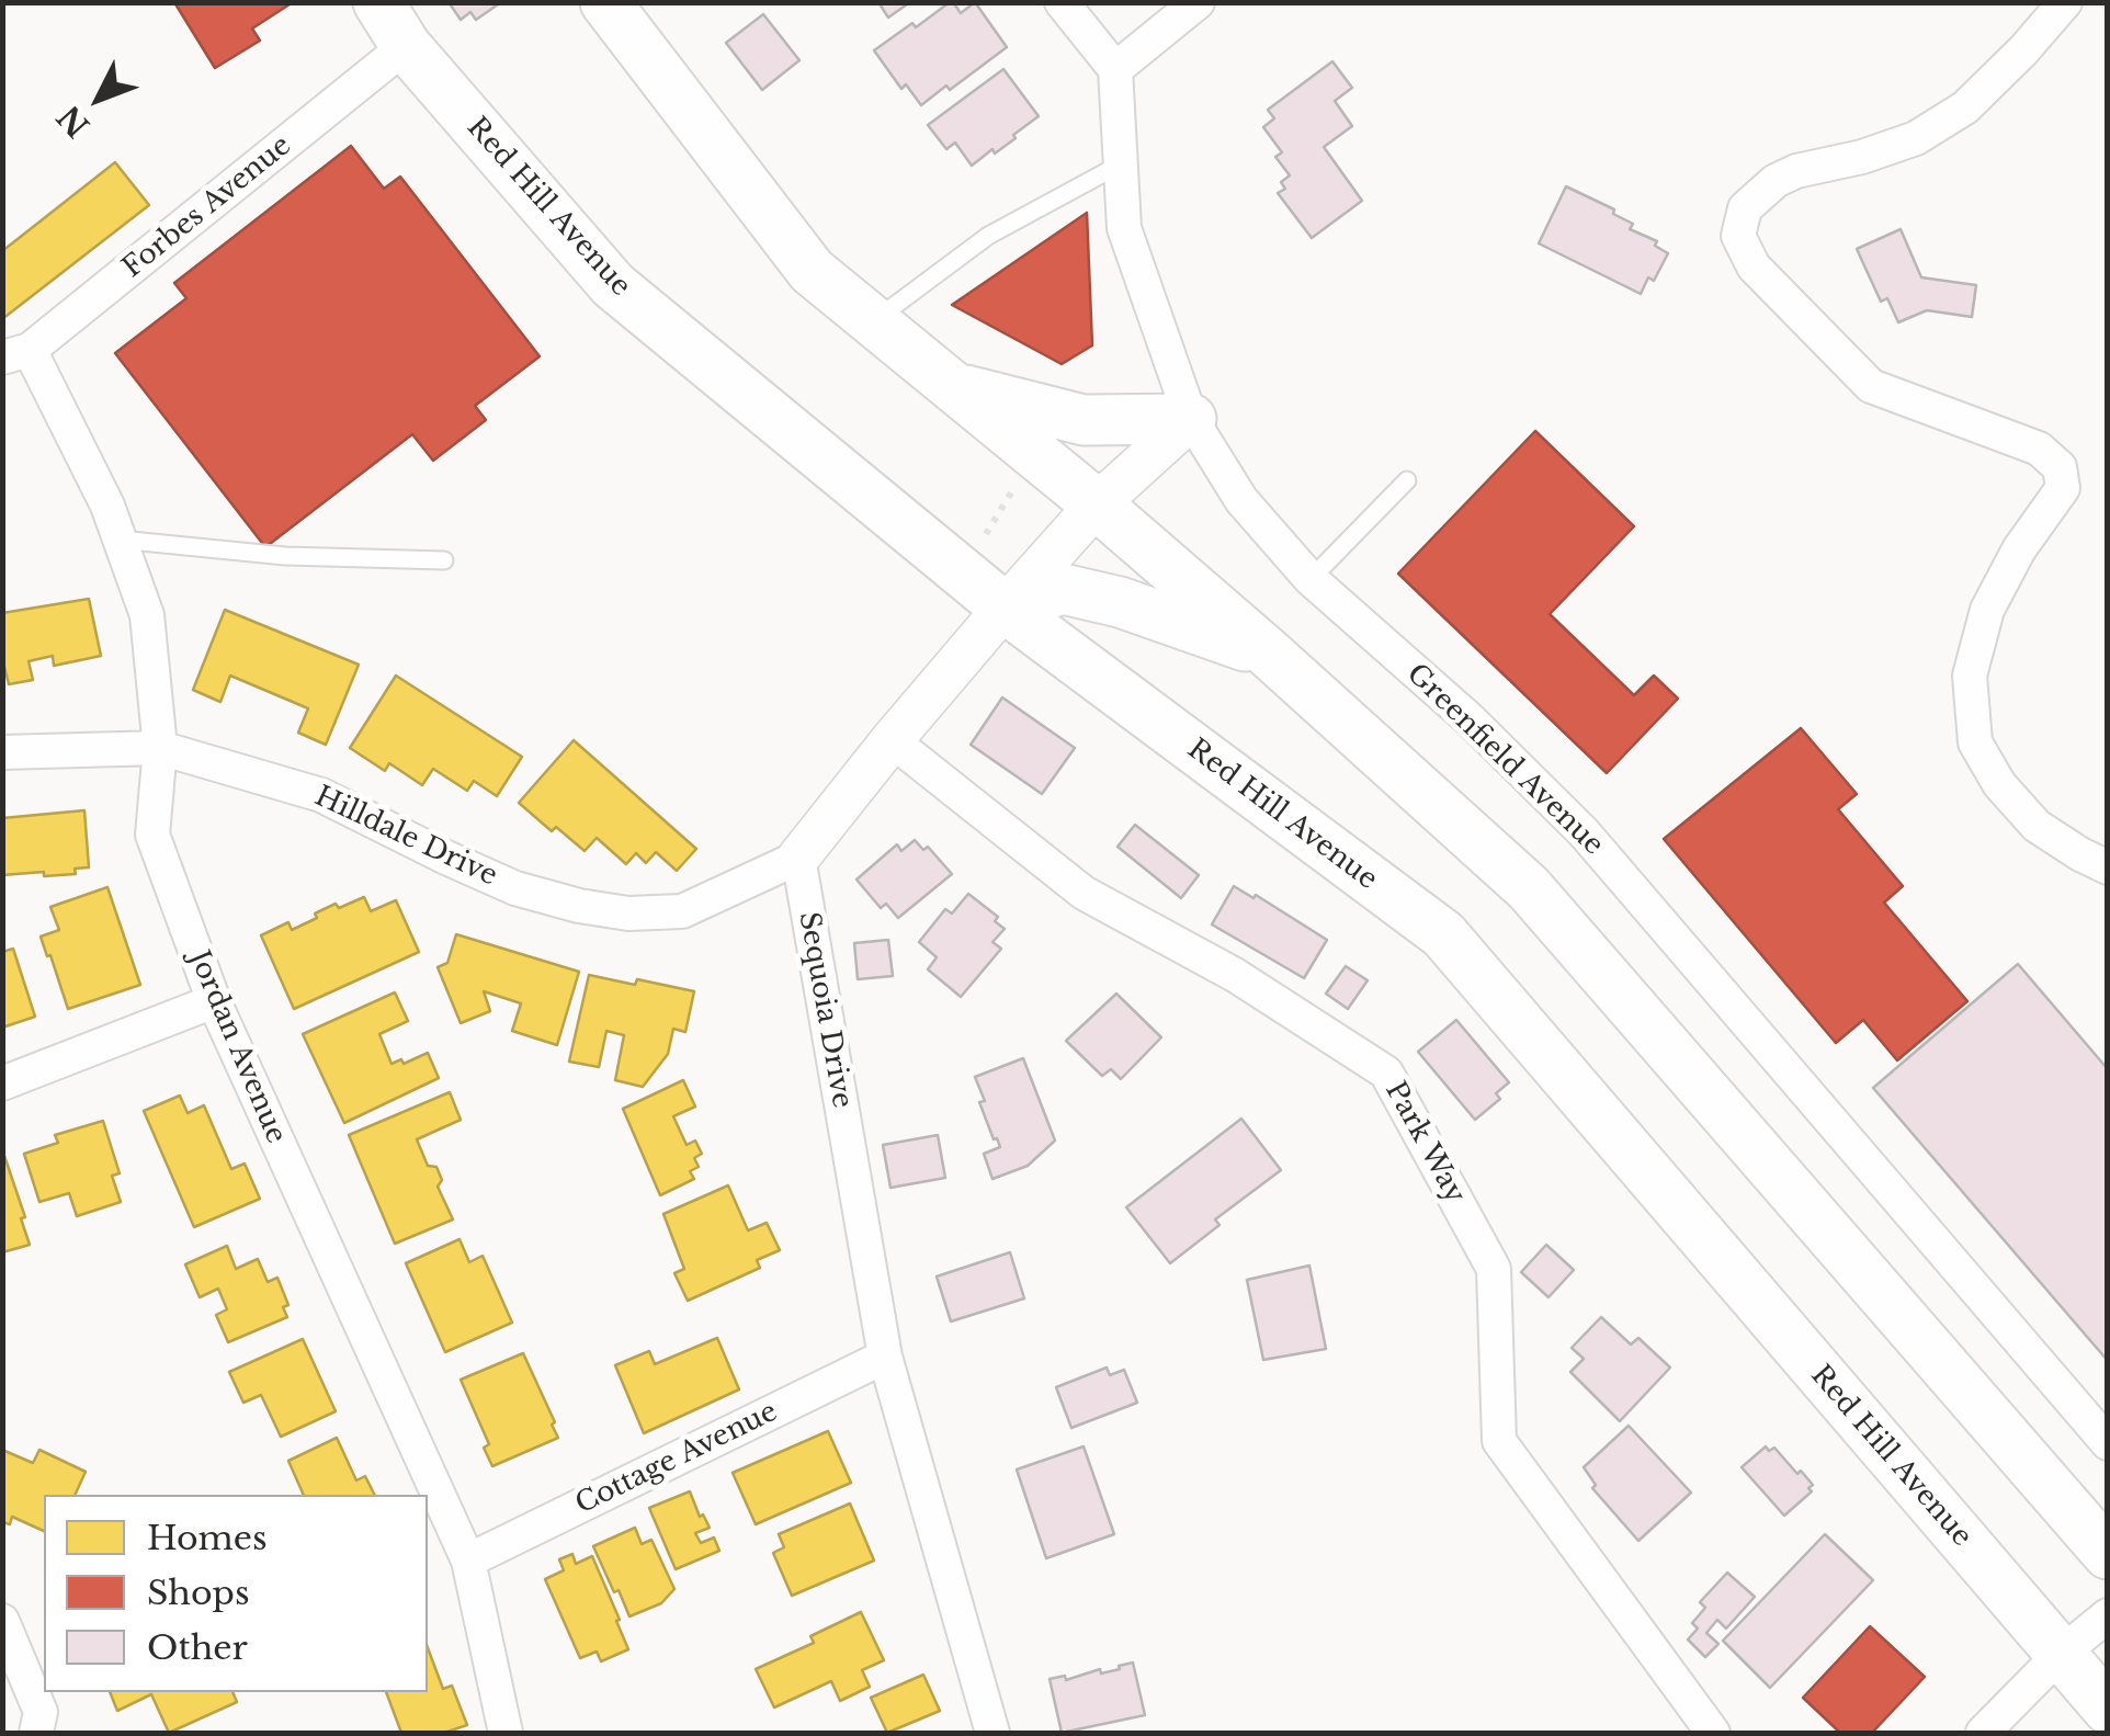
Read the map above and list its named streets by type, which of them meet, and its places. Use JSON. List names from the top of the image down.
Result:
{
  "streets": {
    "main road": ["Red Hill Avenue"],
    "street": [
      "Forbes Avenue",
      "Greenfield Avenue",
      "Hilldale Drive",
      "Sequoia Drive",
      "Jordan Avenue",
      "Park Way",
      "Cottage Avenue"
    ]
  },
  "crossings": [
    ["Forbes Avenue", "Red Hill Avenue"],
    ["Forbes Avenue", "Jordan Avenue"],
    ["Hilldale Drive", "Sequoia Drive"],
    ["Hilldale Drive", "Jordan Avenue"],
    ["Sequoia Drive", "Cottage Avenue"],
    ["Jordan Avenue", "Cottage Avenue"]
  ],
  "legend": ["Homes", "Shops", "Other"],
  "north": "bottom left"
}
